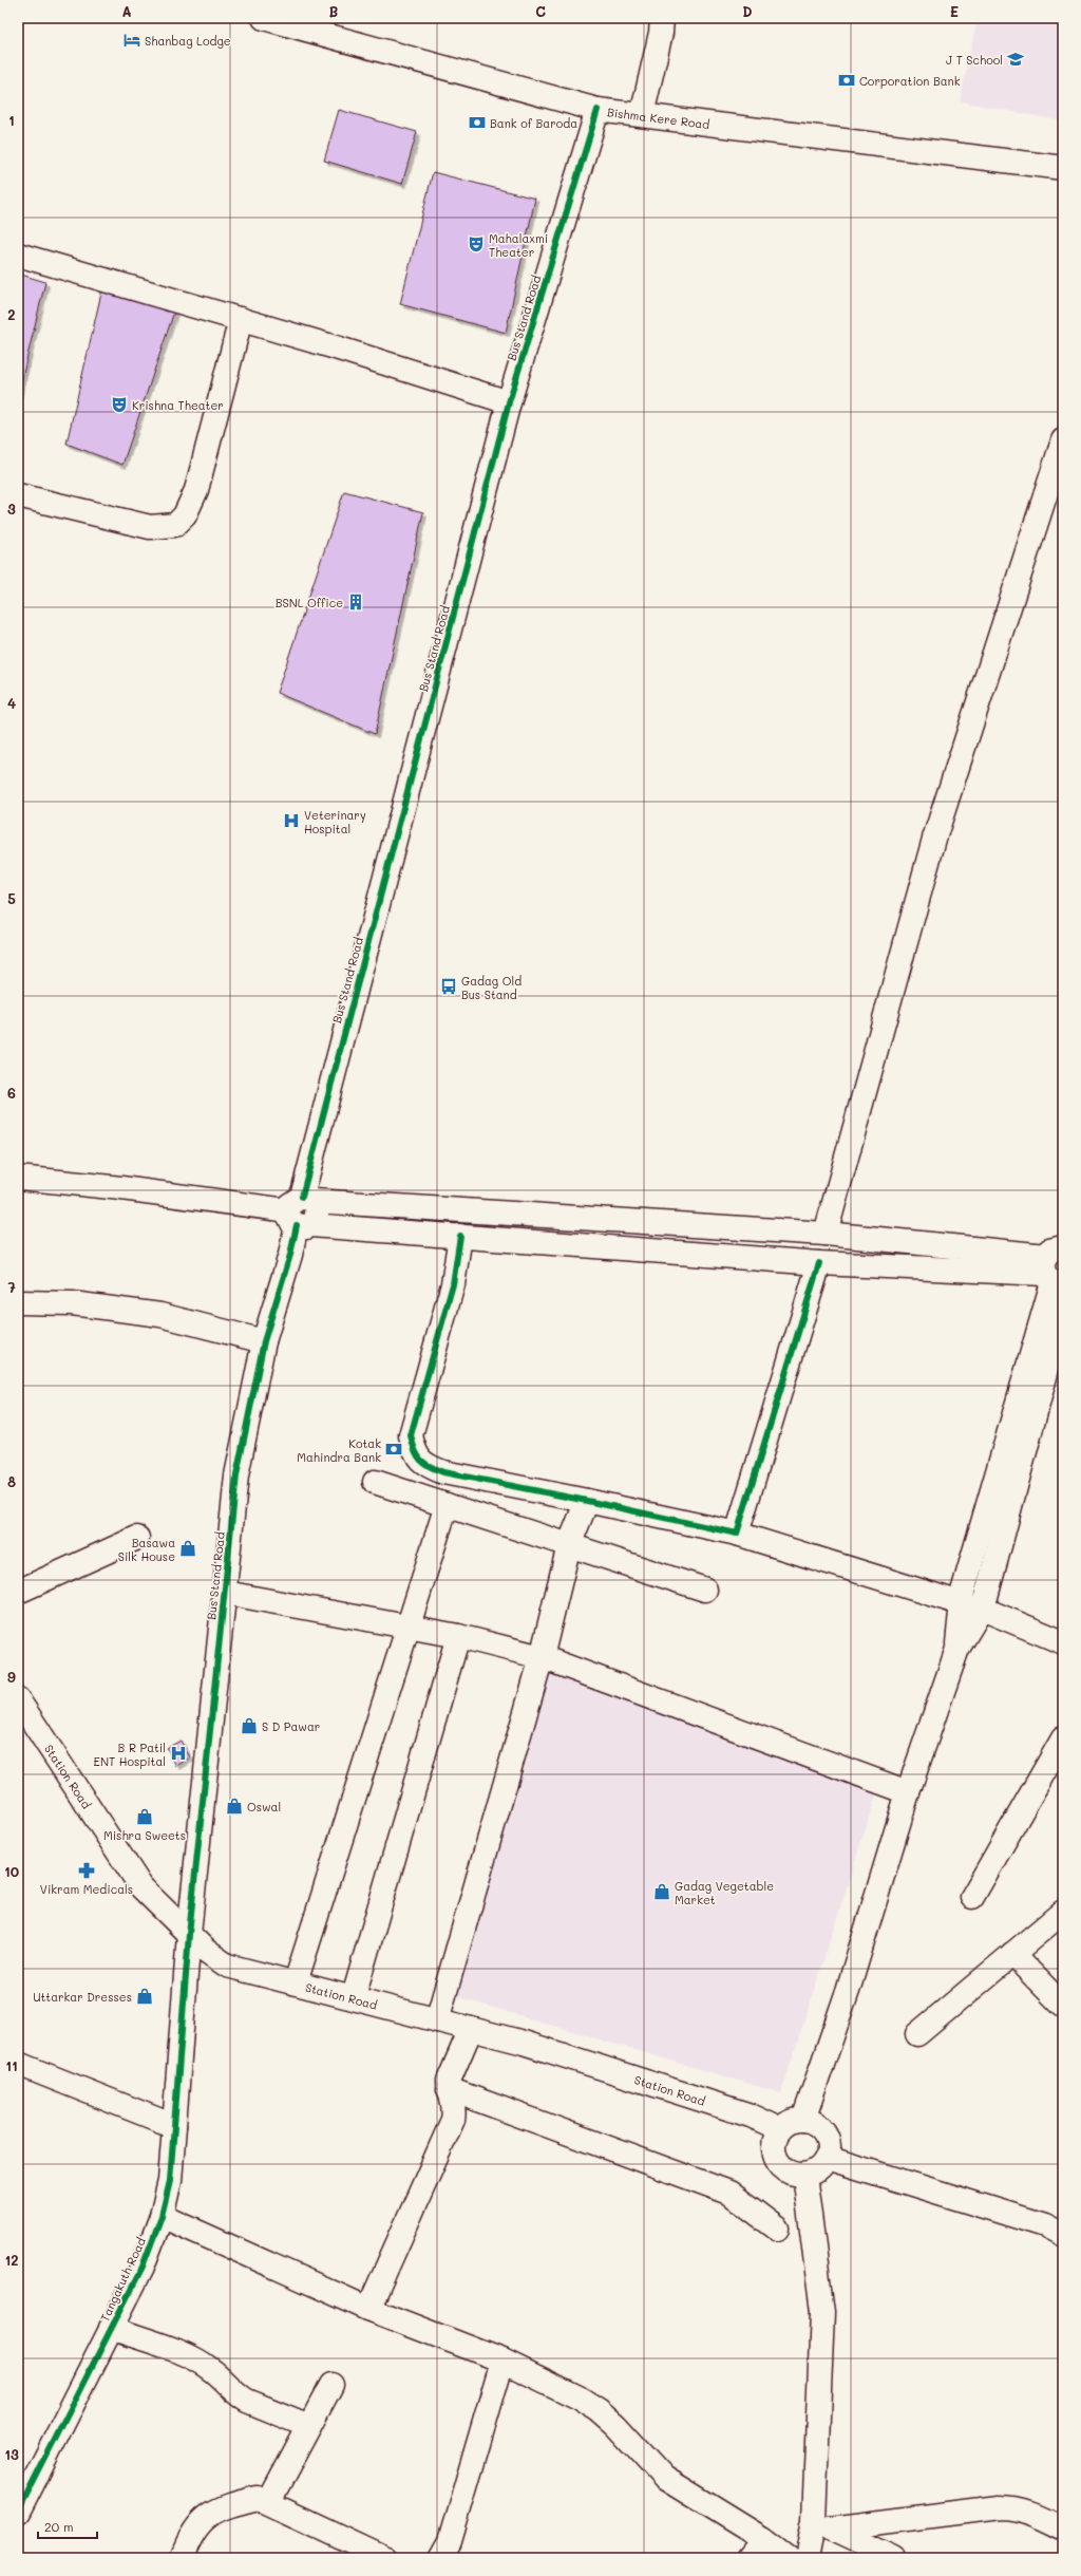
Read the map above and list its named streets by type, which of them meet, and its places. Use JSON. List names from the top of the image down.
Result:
{
  "streets": {
    "street": [
      "Bishma Kere Road",
      "Bus Stand Road",
      "Station Road",
      "Tangakuth Road"
    ]
  },
  "crossings": [
    ["Bishma Kere Road", "Bus Stand Road"],
    ["Bus Stand Road", "Station Road"],
    ["Bus Stand Road", "Tangakuth Road"],
    ["Station Road", "Tangakuth Road"]
  ],
  "places": {
    "hotel": ["Shanbag Lodge"],
    "school or university": ["J T School"],
    "bank": ["Corporation Bank", "Bank of Baroda", "Kotak Mahindra Bank"],
    "theatre": ["Mahalaxmi Theater", "Krishna Theater"],
    "building": ["BSNL Office"],
    "hospital": ["Veterinary Hospital", "B R Patil ENT Hospital"],
    "bus stop": ["Gadag Old Bus Stand"],
    "shop": [
      "Basawa Silk House",
      "S D Pawar",
      "Oswal",
      "Mishra Sweets",
      "Gadag Vegetable Market",
      "Uttarkar Dresses"
    ],
    "pharmacy": ["Vikram Medicals"]
  },
  "scale_bar": "20 m",
  "grid": {
    "columns": [
      "A",
      "B",
      "C",
      "D",
      "E"
    ],
    "rows": [
      "1",
      "2",
      "3",
      "4",
      "5",
      "6",
      "7",
      "8",
      "9",
      "10",
      "11",
      "12",
      "13"
    ]
  }
}
